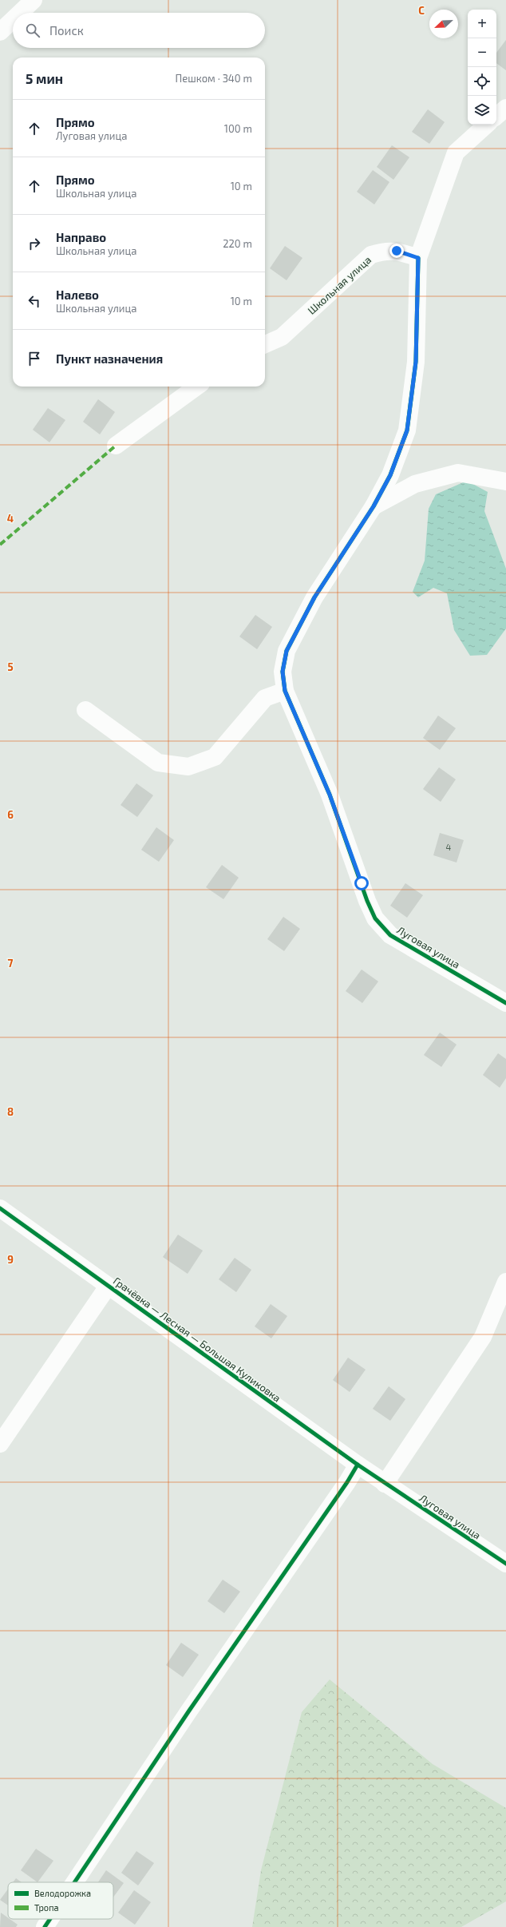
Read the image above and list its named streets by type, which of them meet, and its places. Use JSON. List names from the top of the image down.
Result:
{
  "streets": {
    "street": ["Школьная улица", "Луговая улица", "Грачёвка — Лесная — Большая Куликовка"]
  },
  "crossings": [
    ["Луговая улица", "Грачёвка — Лесная — Большая Куликовка"]
  ],
  "house_numbers": ["4"],
  "legend": ["Велодорожка", "Тропа"],
  "north": "bottom left",
  "page": {
    "map_buttons": ["+", "−"],
    "search": "Поиск",
    "heading": ["5 мин", "Пешком · 340 m"],
    "list": [
      ["Прямо", "Луговая улица", "100 m"],
      ["Прямо", "Школьная улица", "10 m"],
      ["Направо", "Школьная улица", "220 m"],
      ["Налево", "Школьная улица", "10 m"],
      "Пункт назначения"
    ]
  },
  "grid": {
    "columns": ["C"],
    "rows": [
      "4",
      "5",
      "6",
      "7",
      "8",
      "9"
    ]
  }
}
